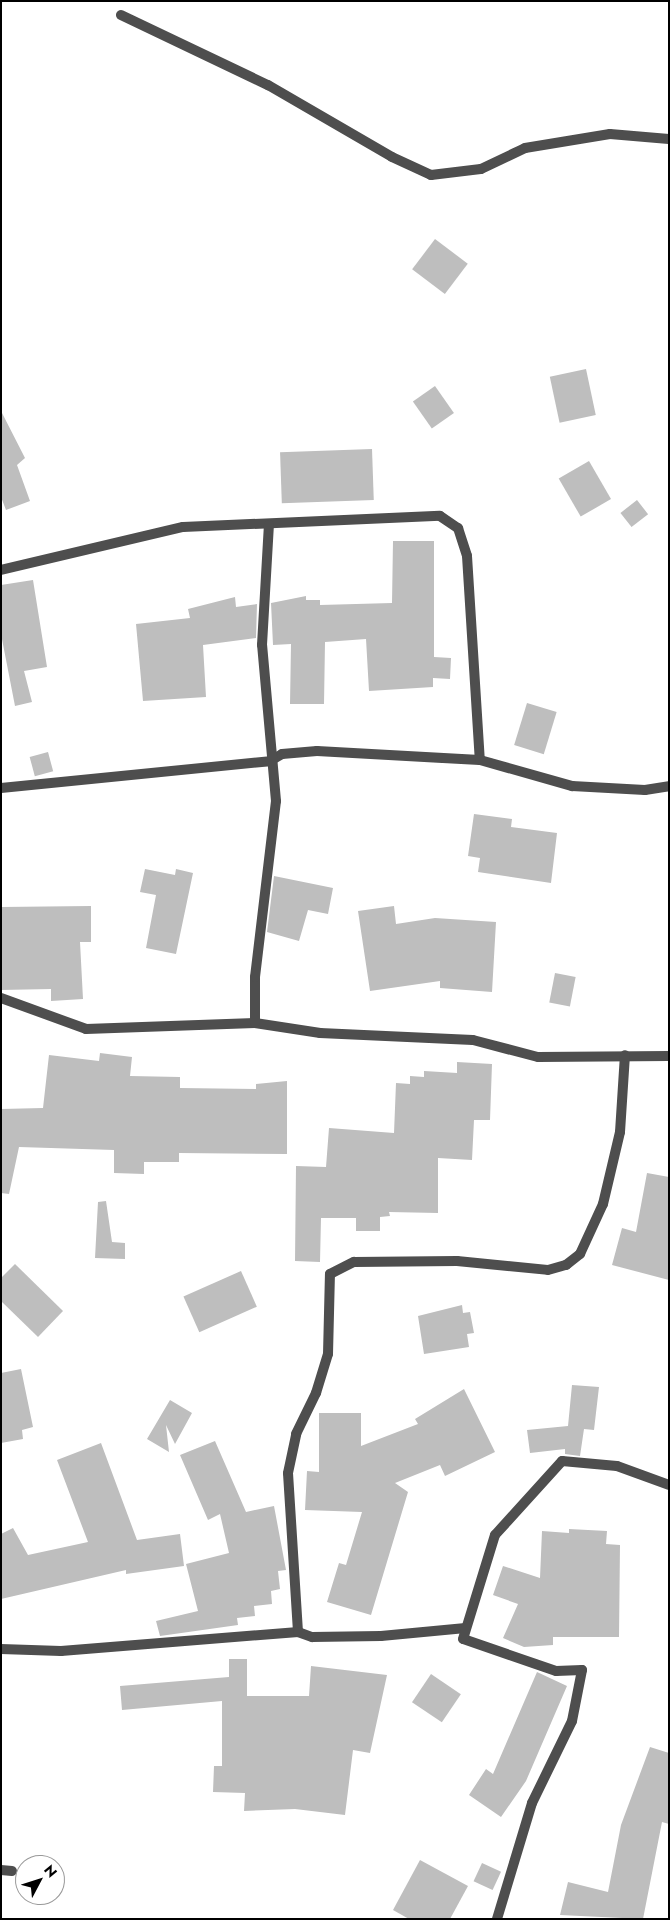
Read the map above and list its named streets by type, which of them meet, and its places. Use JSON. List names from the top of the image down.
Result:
{
  "north": "top right"
}
